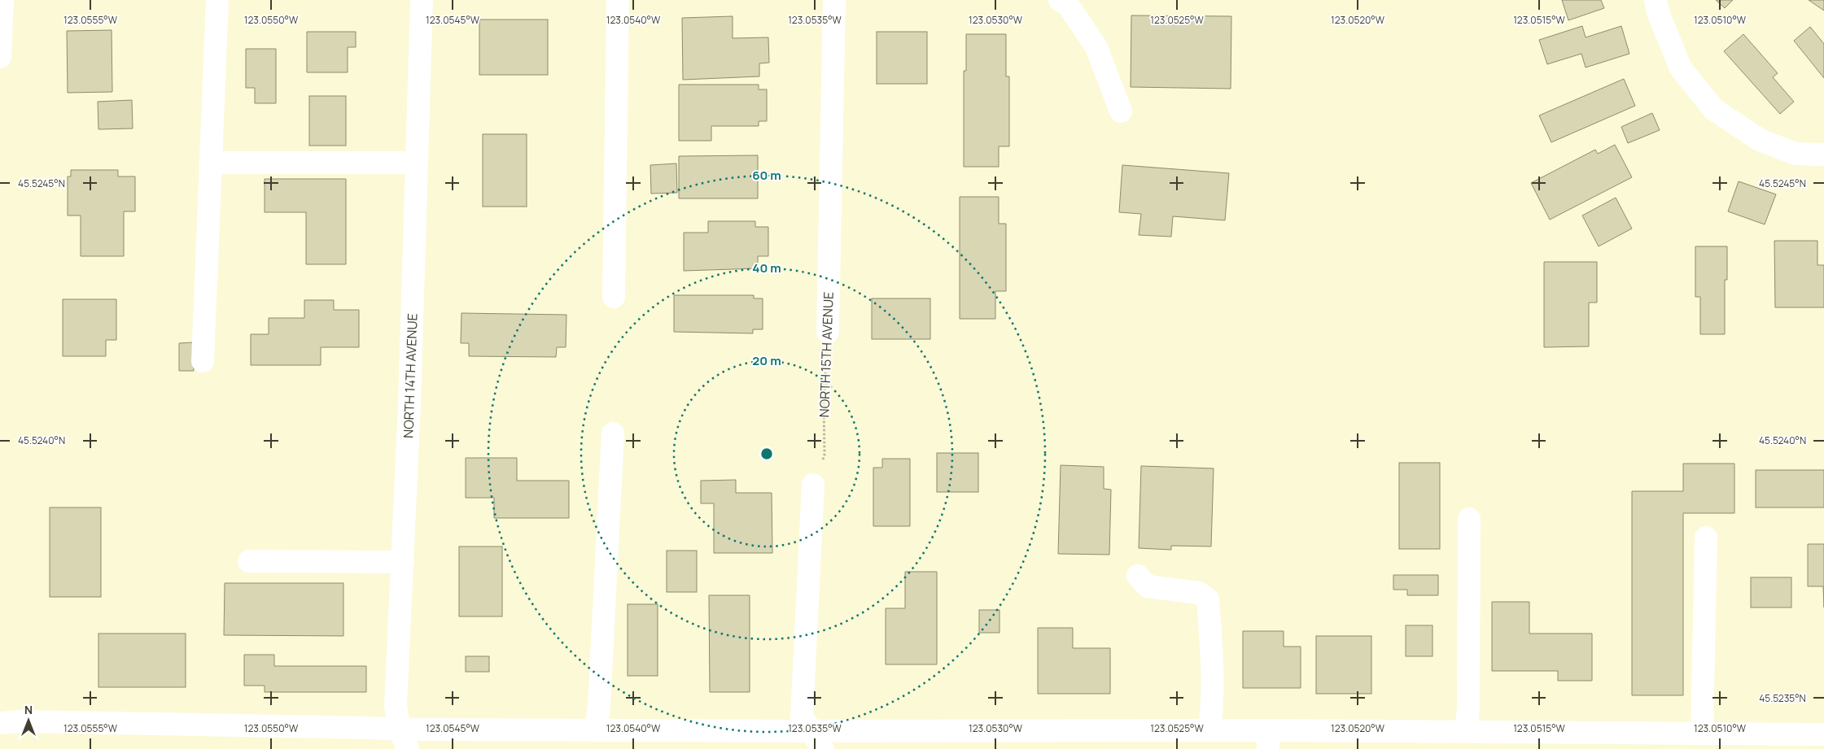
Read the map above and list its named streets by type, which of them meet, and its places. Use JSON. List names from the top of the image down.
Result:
{
  "streets": {
    "street": ["NORTH 15TH AVENUE", "NORTH 14TH AVENUE"]
  },
  "north": "top",
  "coordinates": [
    "123.0555°W",
    "123.0550°W",
    "123.0545°W",
    "123.0540°W",
    "123.0535°W",
    "123.0530°W",
    "123.0525°W",
    "123.0520°W",
    "123.0515°W",
    "123.0510°W",
    "45.5245°N",
    "45.5240°N",
    "45.5235°N"
  ],
  "rings": ["60 m", "40 m", "20 m"]
}
